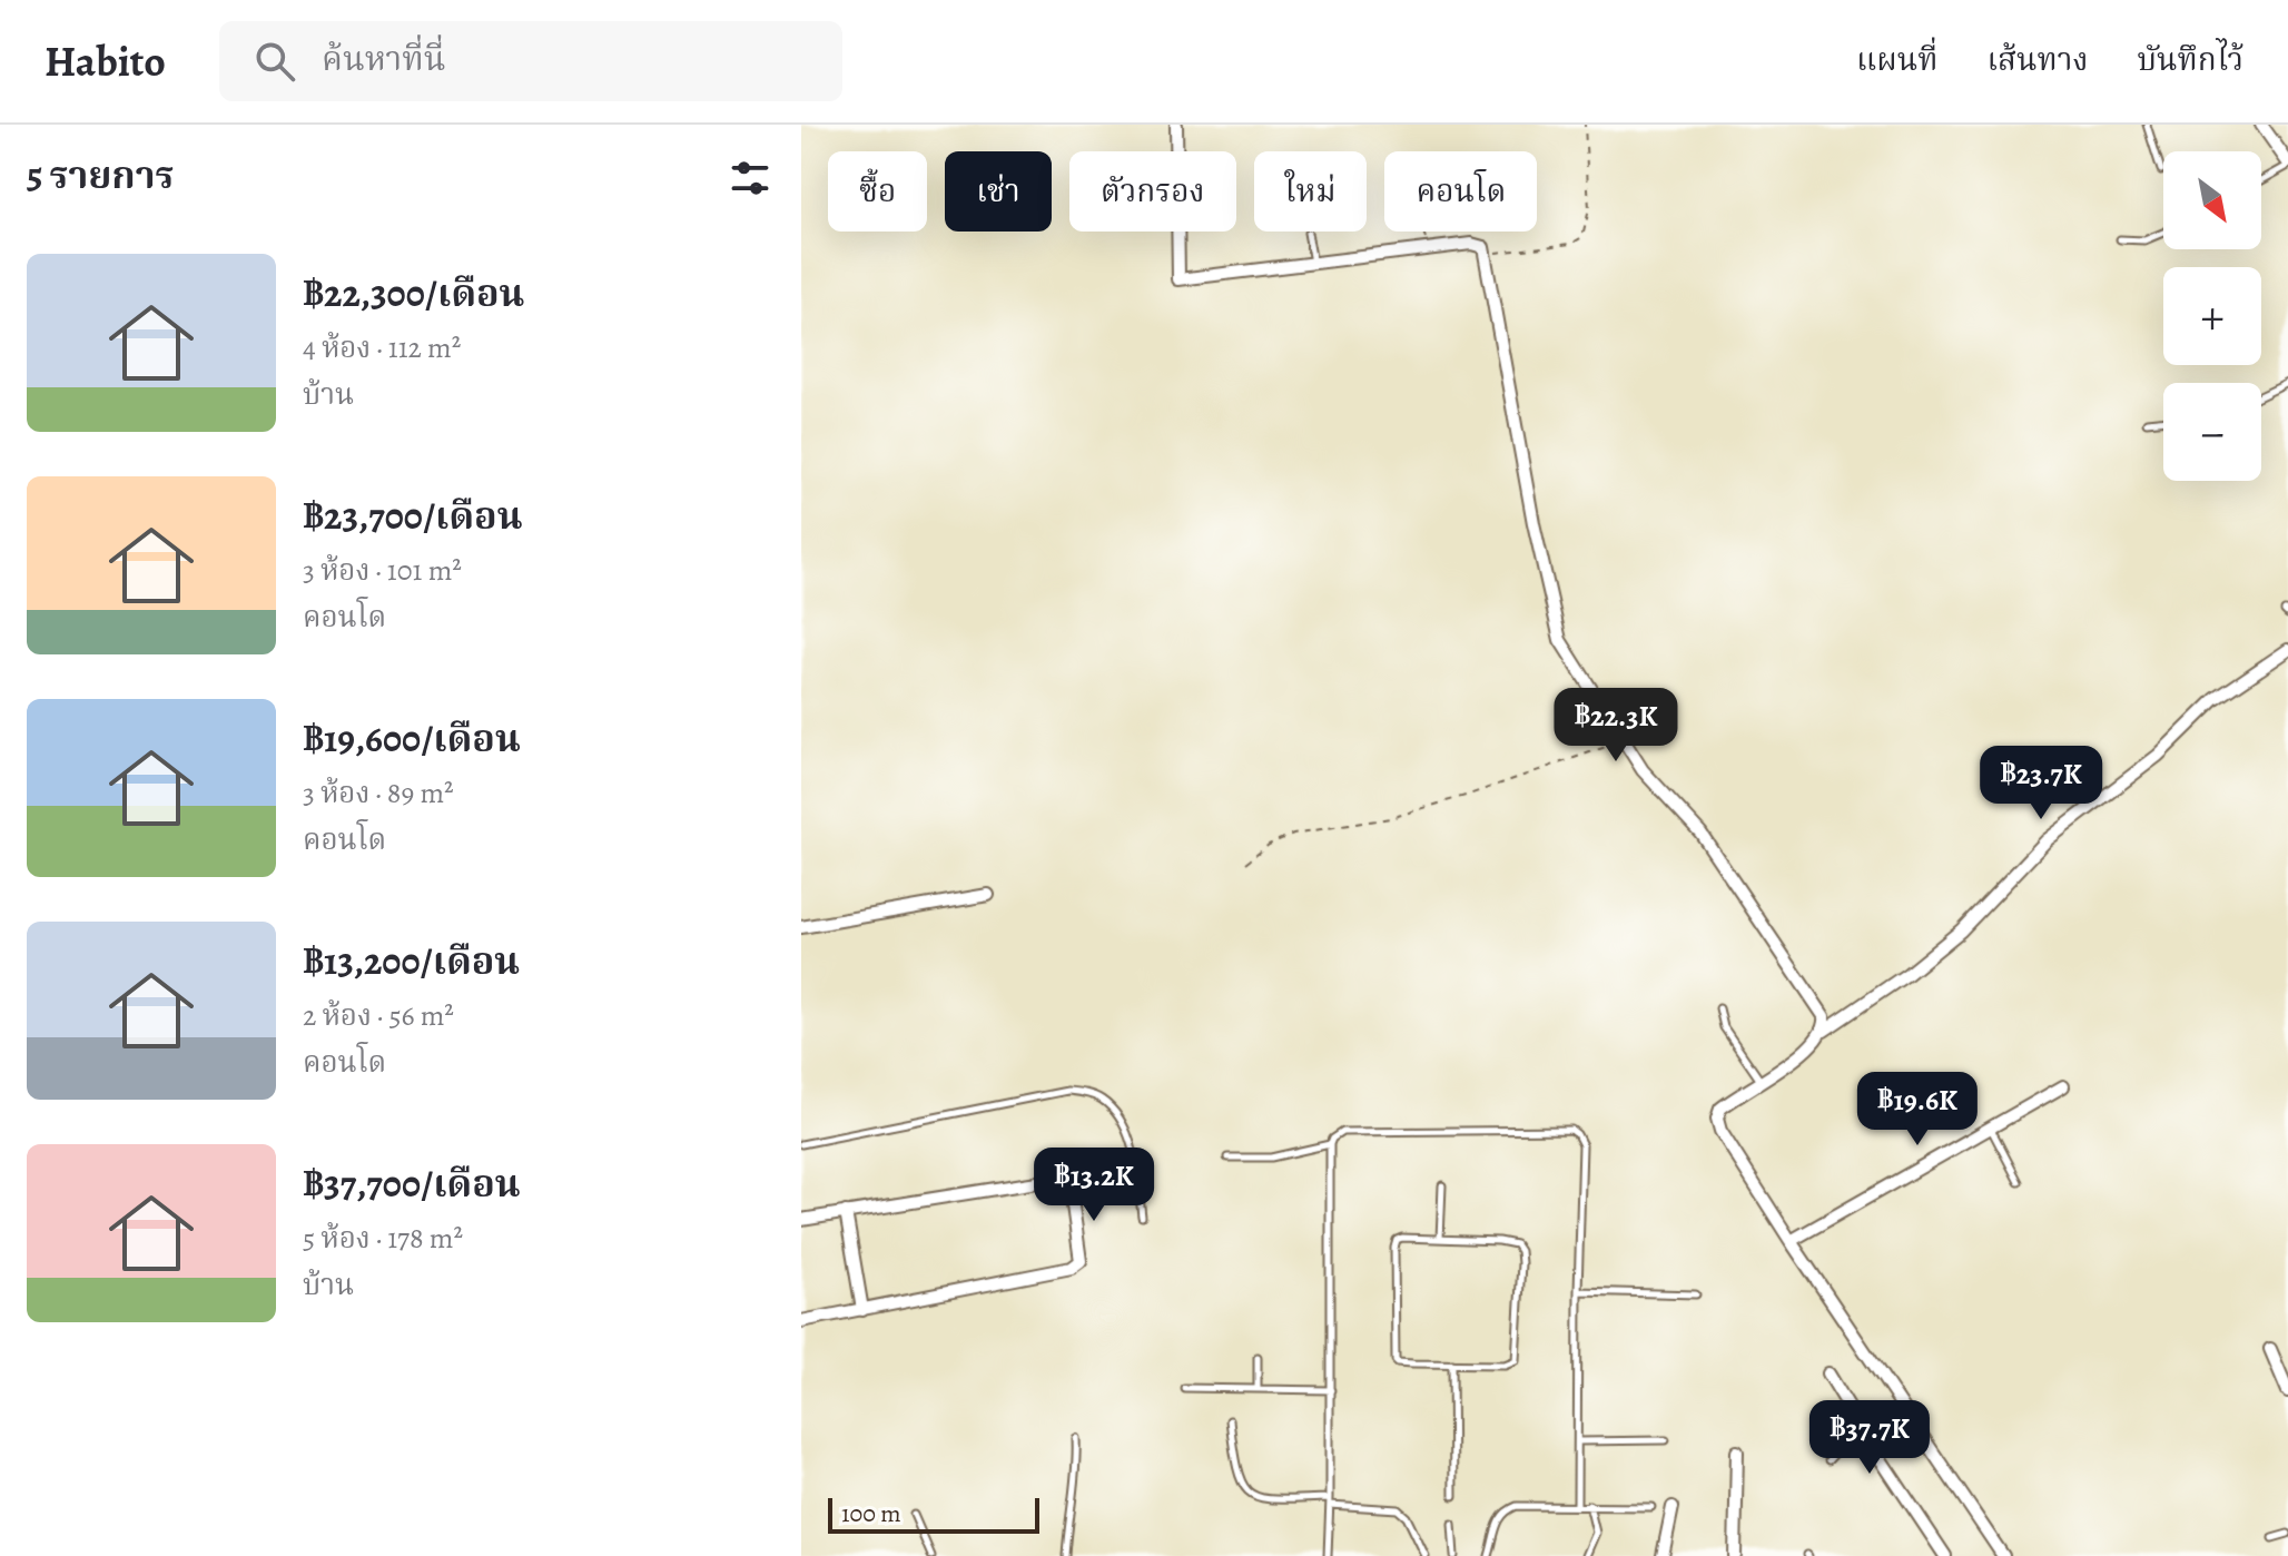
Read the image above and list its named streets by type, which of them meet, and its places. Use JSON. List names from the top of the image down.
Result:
{
  "scale_bar": "100 m",
  "north": "bottom right",
  "page": {
    "header": "Habito",
    "search": "ค้นหาที่นี่",
    "nav": ["แผนที่", "เส้นทาง", "บันทึกไว้"],
    "heading": "5 รายการ",
    "map_buttons": ["+", "−"],
    "chip": [
      "ซื้อ",
      "เช่า",
      "ตัวกรอง",
      "ใหม่",
      "คอนโด"
    ],
    "list": [
      {
        "name": "฿22,300/เดือน",
        "note": "4 ห้อง · 112 m² · บ้าน"
      },
      {
        "name": "฿23,700/เดือน",
        "note": "3 ห้อง · 101 m² · คอนโด"
      },
      {
        "name": "฿19,600/เดือน",
        "note": "3 ห้อง · 89 m² · คอนโด"
      },
      {
        "name": "฿13,200/เดือน",
        "note": "2 ห้อง · 56 m² · คอนโด"
      },
      {
        "name": "฿37,700/เดือน",
        "note": "5 ห้อง · 178 m² · บ้าน"
      }
    ],
    "price": [
      "฿22.3K",
      "฿23.7K",
      "฿19.6K",
      "฿13.2K",
      "฿37.7K"
    ],
    "scale": "100 m"
  }
}
